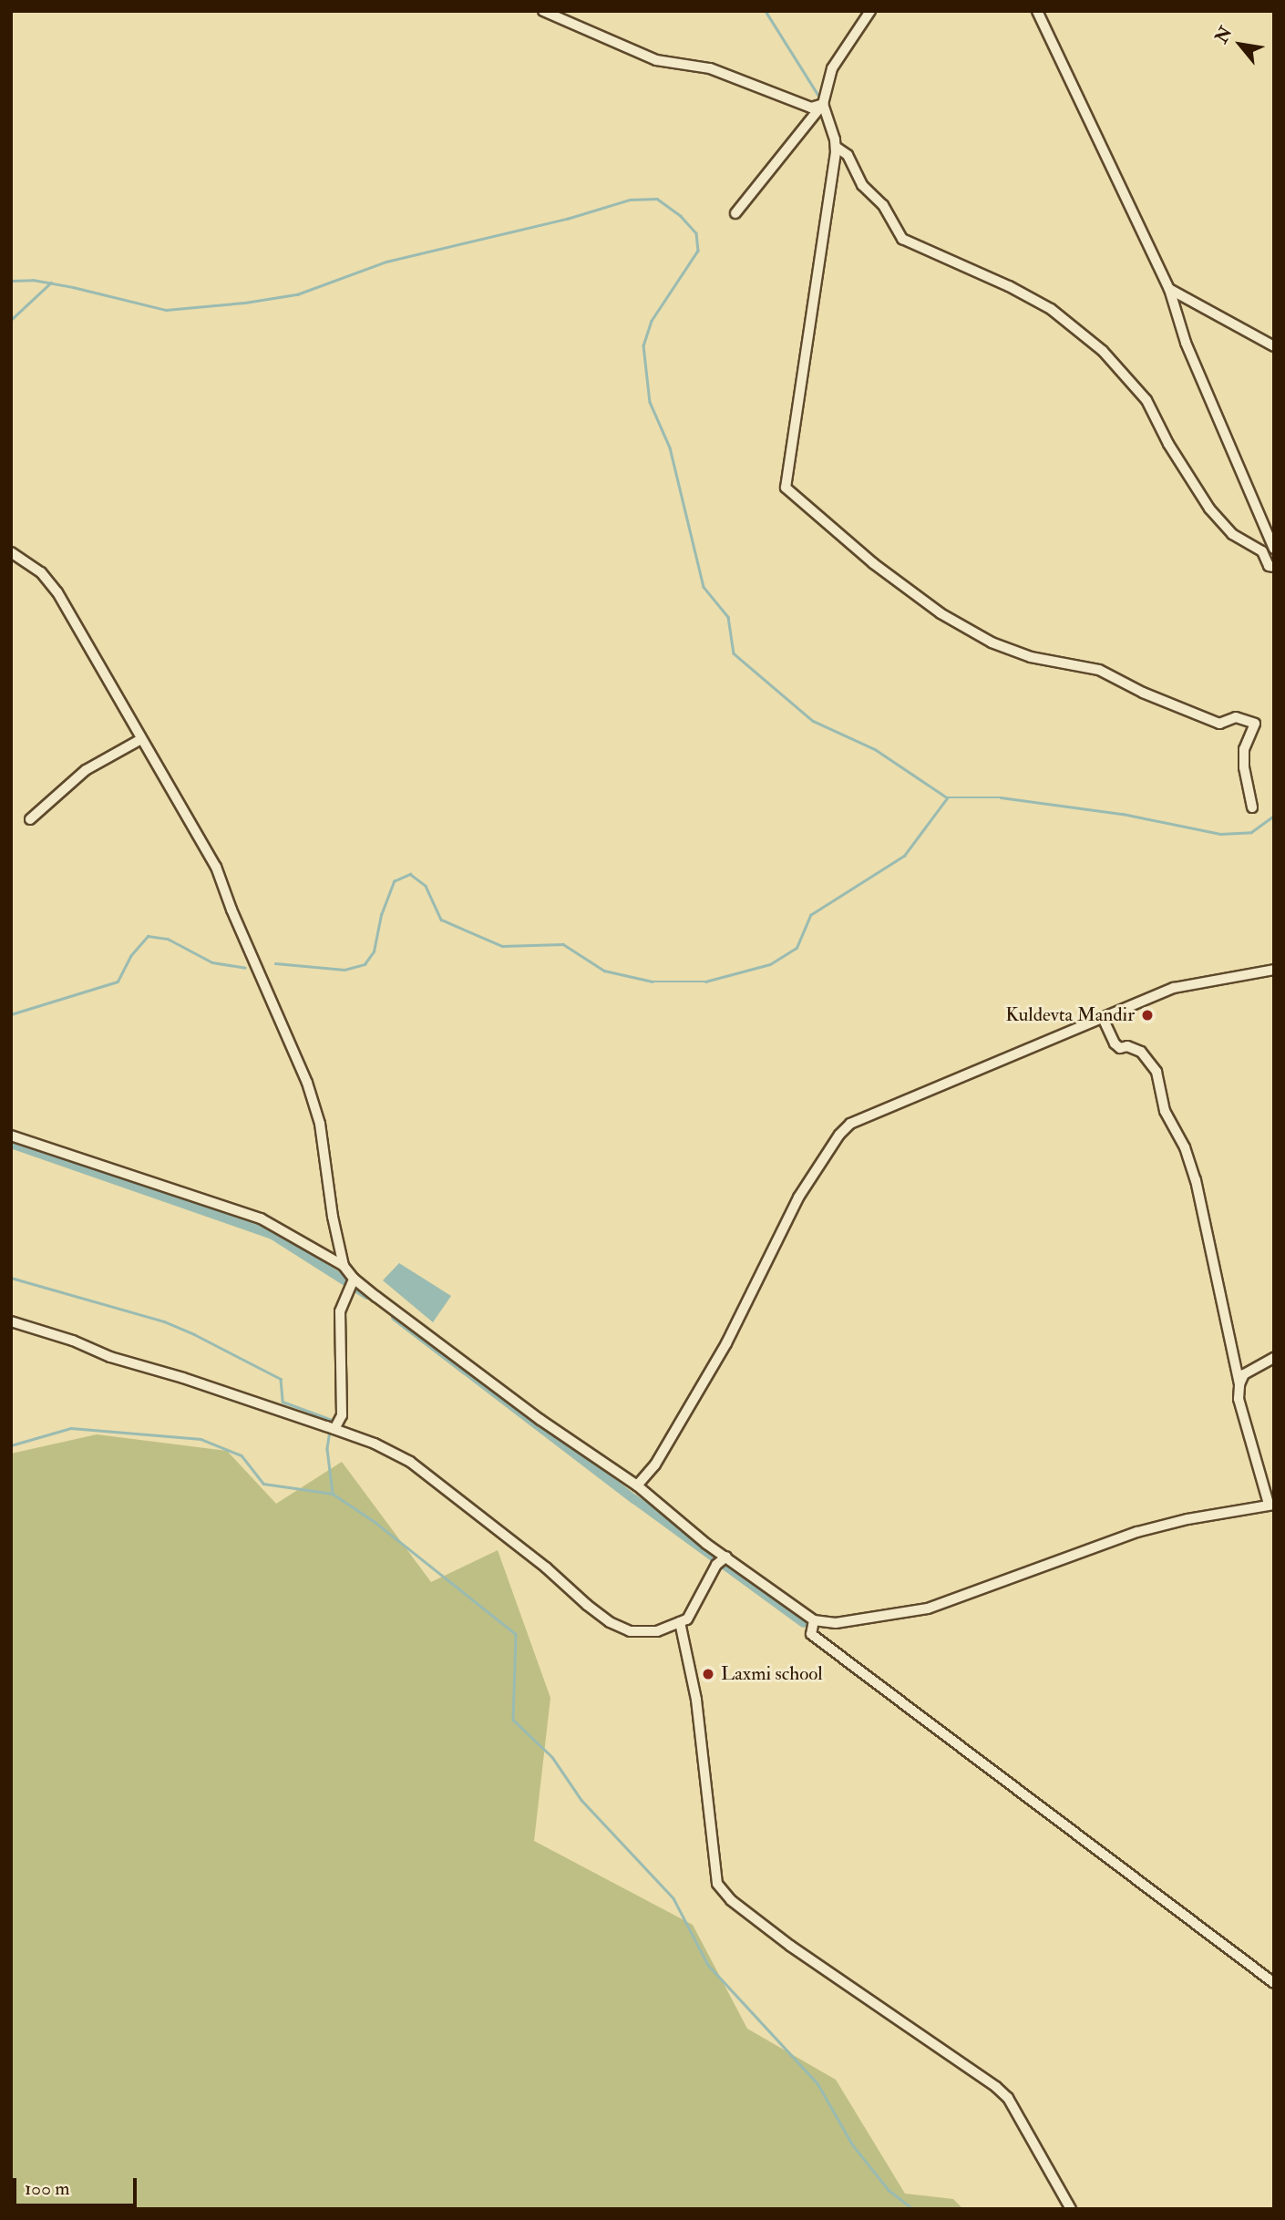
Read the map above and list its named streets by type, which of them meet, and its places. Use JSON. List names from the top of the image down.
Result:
{
  "places": ["Kuldevta Mandir", "Laxmi school"],
  "scale_bar": "100 m",
  "north": "top left"
}
